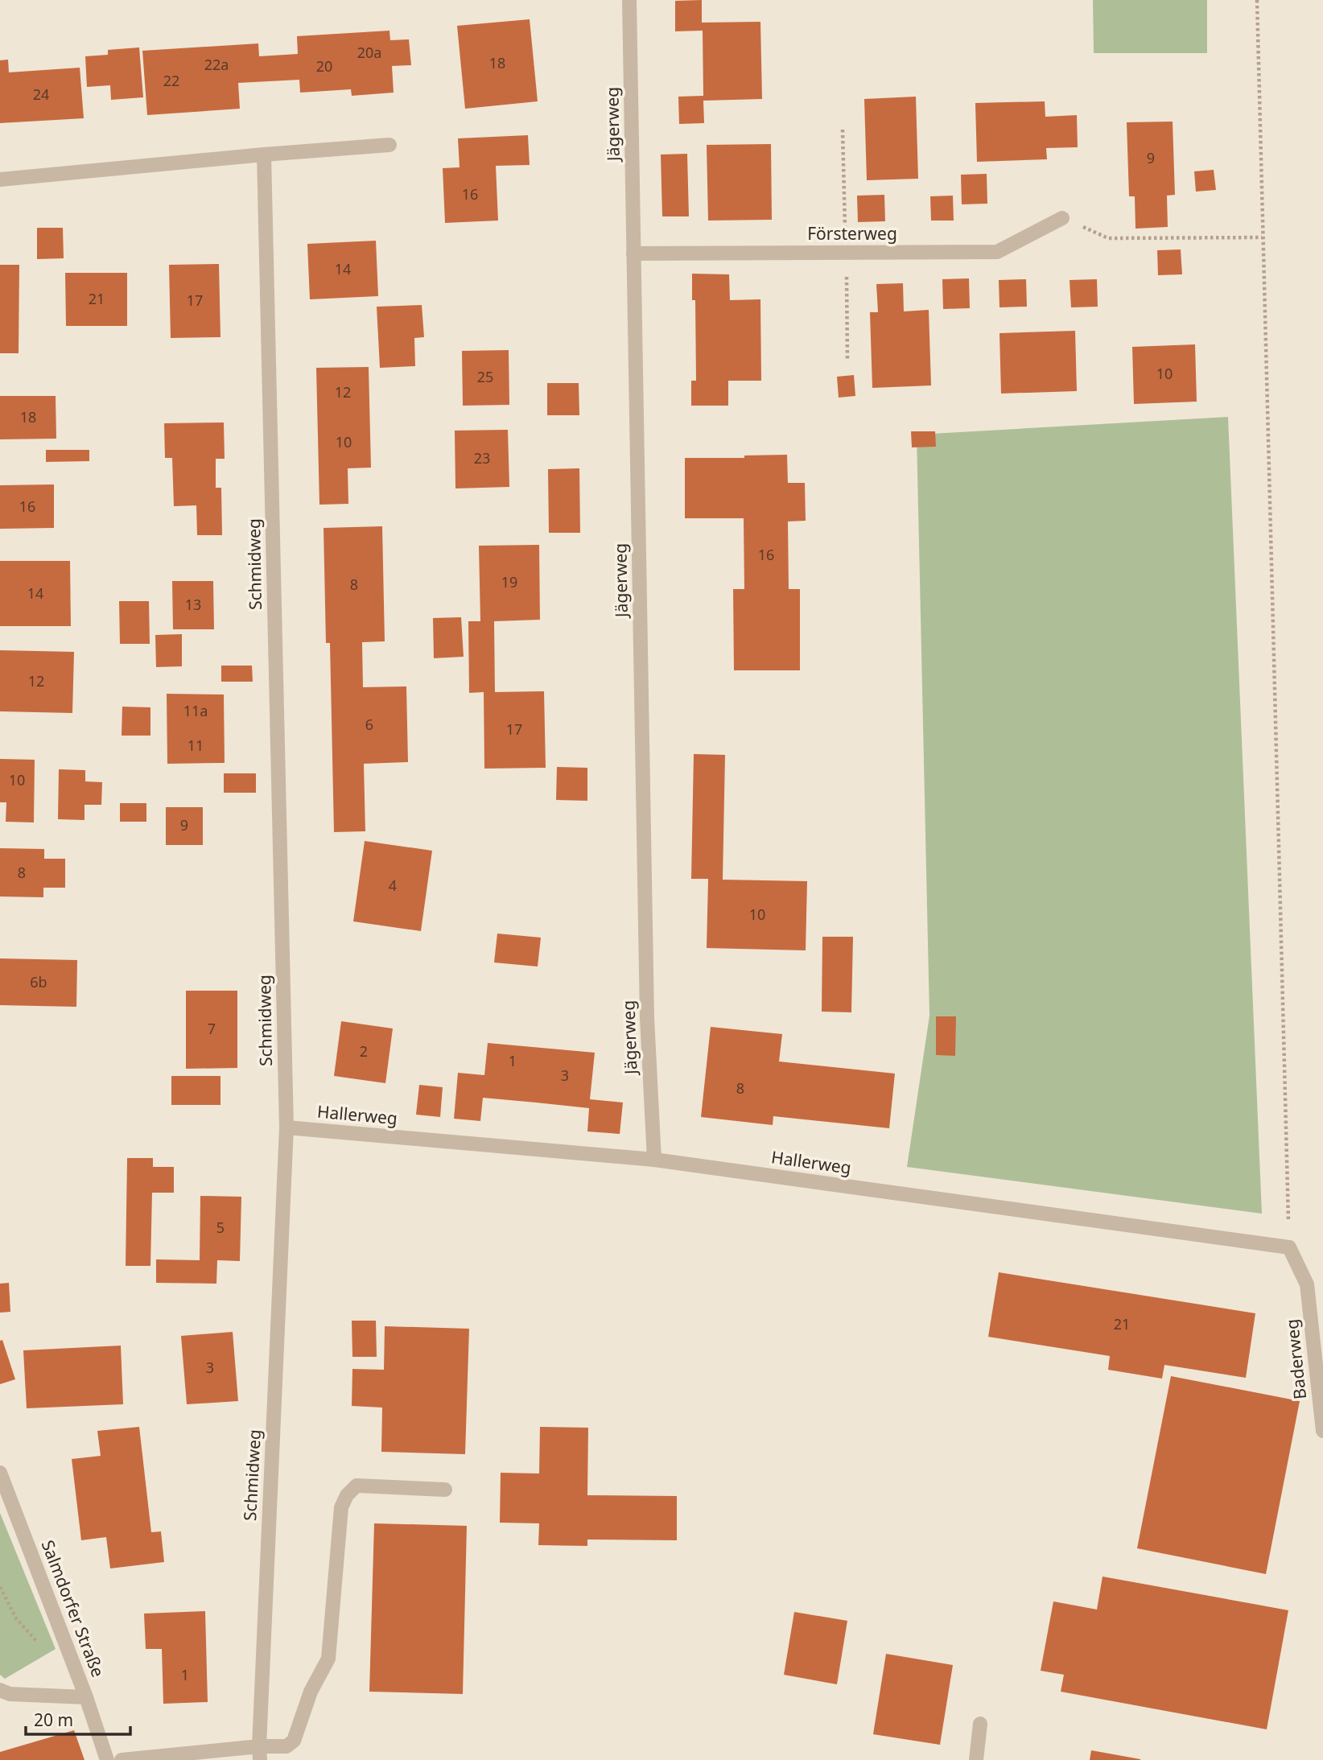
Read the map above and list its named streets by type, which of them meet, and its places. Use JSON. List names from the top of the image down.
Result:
{
  "streets": {
    "street": [
      "Jägerweg",
      "Försterweg",
      "Schmidweg",
      "Hallerweg",
      "Baderweg",
      "Salmdorfer Straße"
    ]
  },
  "crossings": [
    ["Jägerweg", "Försterweg"],
    ["Jägerweg", "Hallerweg"],
    ["Schmidweg", "Hallerweg"],
    ["Hallerweg", "Baderweg"]
  ],
  "house_numbers": [
    "20a",
    "18",
    "22a",
    "20",
    "22",
    "24",
    "9",
    "16",
    "14",
    "21",
    "17",
    "10",
    "25",
    "12",
    "18",
    "10",
    "23",
    "16",
    "16",
    "19",
    "8",
    "14",
    "13",
    "12",
    "11a",
    "6",
    "17",
    "11",
    "10",
    "9",
    "8",
    "4",
    "10",
    "6b",
    "7",
    "2",
    "1",
    "3",
    "8",
    "5",
    "21",
    "3",
    "1"
  ],
  "scale_bar": "20 m"
}
